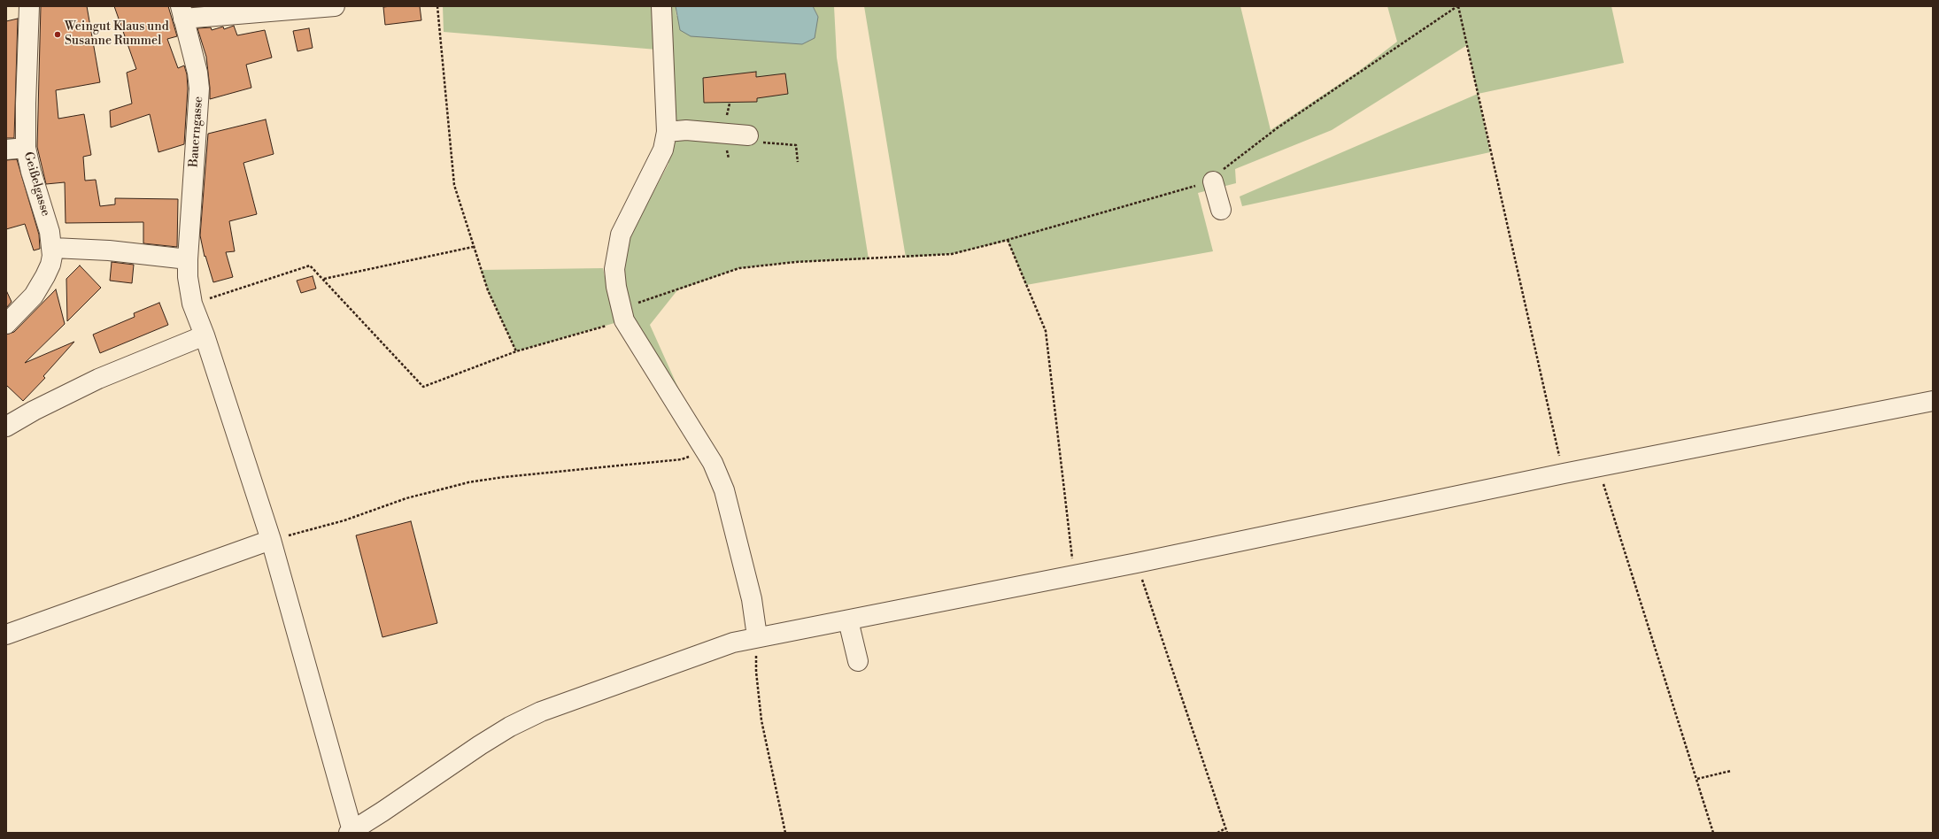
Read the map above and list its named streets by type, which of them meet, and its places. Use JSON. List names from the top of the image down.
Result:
{
  "streets": {
    "street": ["Bauerngasse", "Geißelgasse"]
  },
  "places": ["Weingut Klaus und Susanne Rummel"]
}
